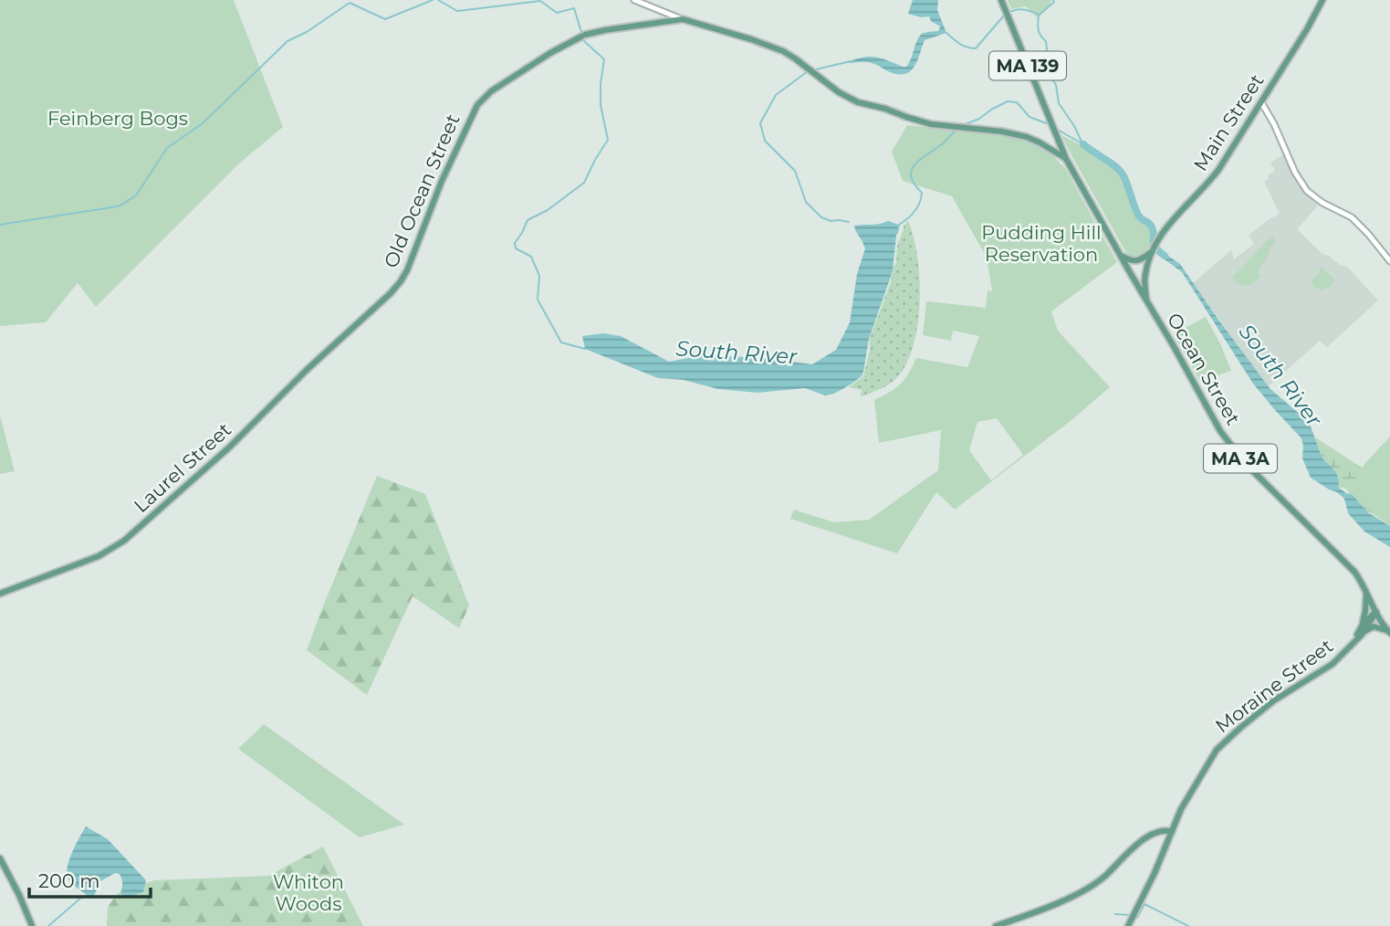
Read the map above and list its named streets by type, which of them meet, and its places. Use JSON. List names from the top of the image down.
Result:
{
  "streets": {
    "main road": [
      "MA 139",
      "Main Street",
      "Old Ocean Street",
      "Ocean Street",
      "MA 3A",
      "Laurel Street",
      "Moraine Street"
    ]
  },
  "crossings": [
    ["MA 139", "Old Ocean Street"],
    ["MA 139", "Ocean Street"],
    ["Main Street", "Ocean Street"],
    ["Old Ocean Street", "Ocean Street"],
    ["Old Ocean Street", "Laurel Street"],
    ["Ocean Street", "Moraine Street"]
  ],
  "water": ["South River"],
  "parks": ["Feinberg Bogs", "Pudding Hill Reservation", "Whiton Woods"],
  "scale_bar": "200 m"
}
